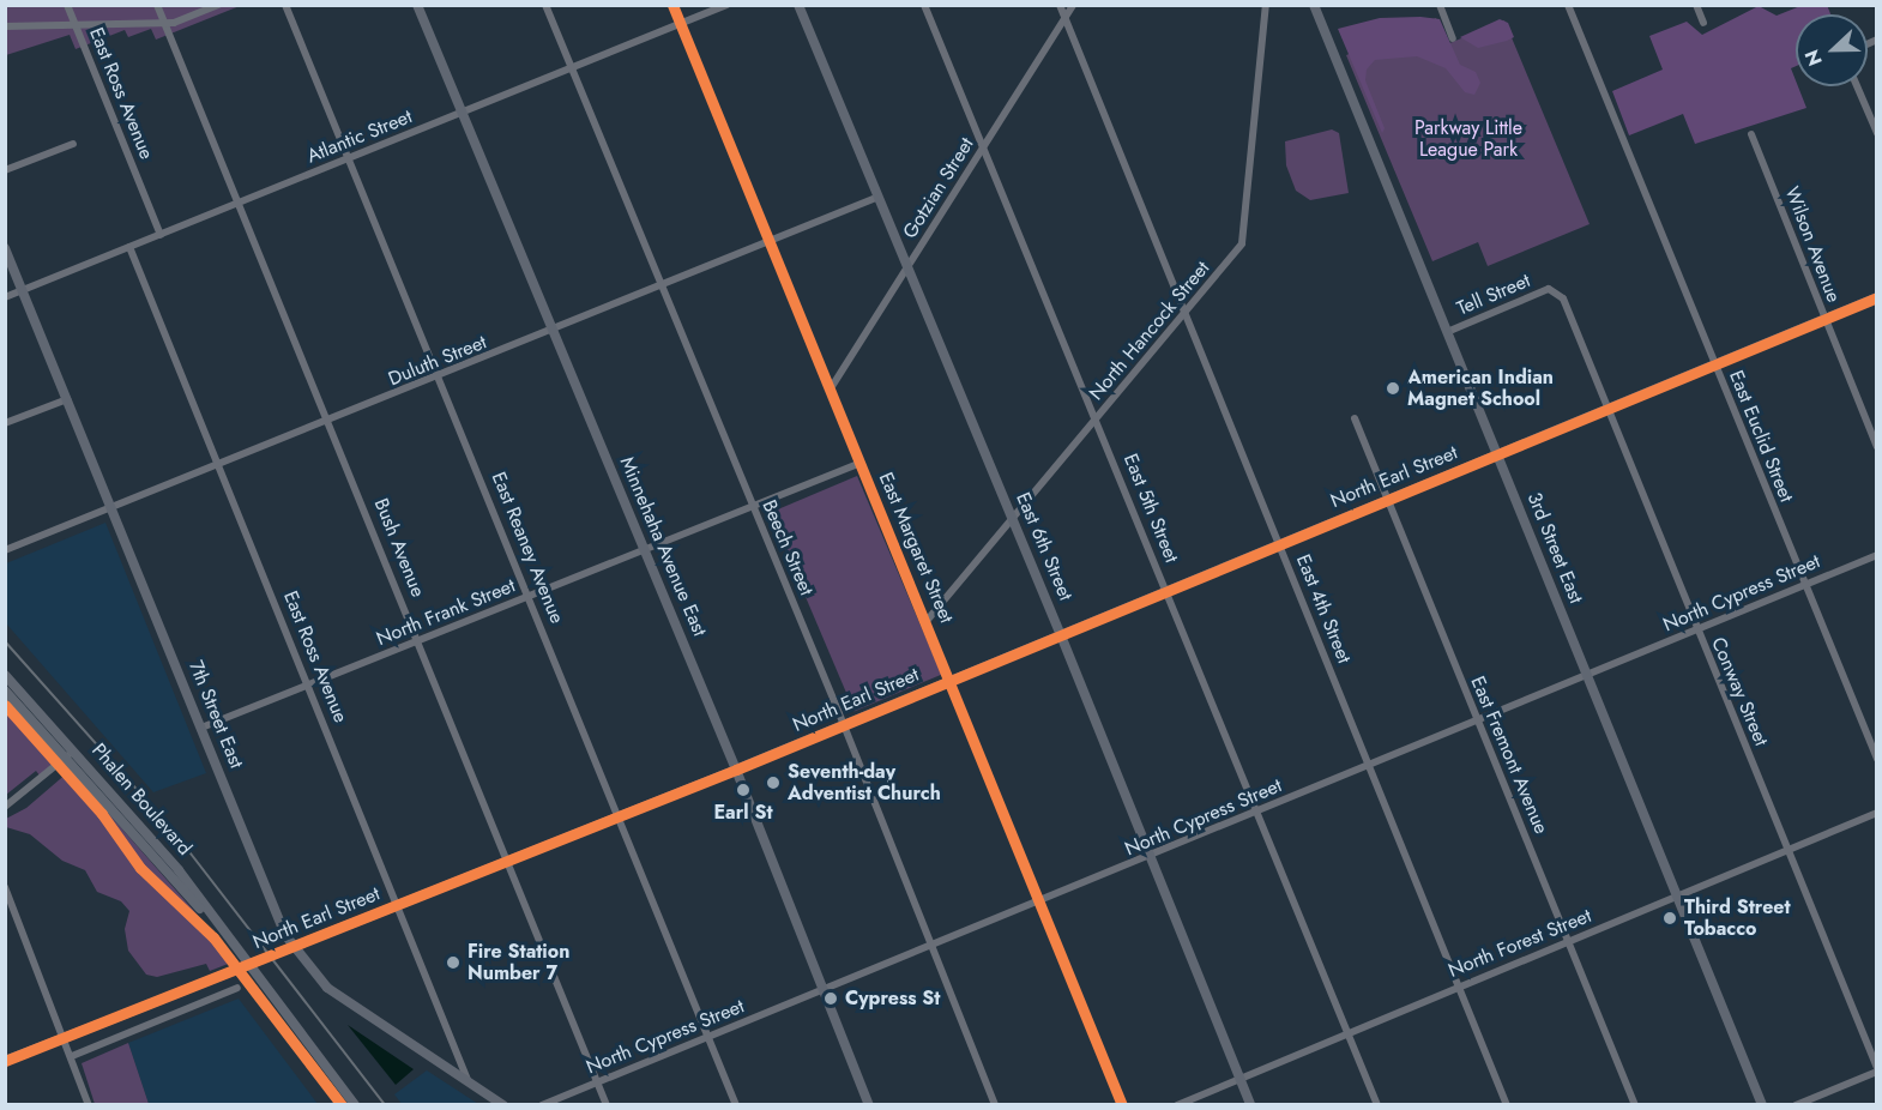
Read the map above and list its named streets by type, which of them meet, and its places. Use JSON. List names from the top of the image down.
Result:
{
  "streets": {
    "street": [
      "East Ross Avenue",
      "Atlantic Street",
      "Gotzian Street",
      "Wilson Avenue",
      "Tell Street",
      "North Hancock Street",
      "Duluth Street",
      "East Euclid Street",
      "North Earl Street",
      "East 5th Street",
      "Minnehaha Avenue East",
      "East 6th Street",
      "Bush Avenue",
      "East Reaney Avenue",
      "Beech Street",
      "East Margaret Street",
      "3rd Street East",
      "North Cypress Street",
      "East 4th Street",
      "North Frank Street",
      "Conway Street",
      "7th Street East",
      "East Fremont Avenue",
      "Phalen Boulevard",
      "North Forest Street"
    ]
  },
  "crossings": [
    ["East Ross Avenue", "Atlantic Street"],
    ["East Ross Avenue", "Duluth Street"],
    ["East Ross Avenue", "North Earl Street"],
    ["East Ross Avenue", "North Frank Street"],
    ["East Ross Avenue", "7th Street East"],
    ["Atlantic Street", "Minnehaha Avenue East"],
    ["Atlantic Street", "Bush Avenue"],
    ["Atlantic Street", "East Reaney Avenue"],
    ["Atlantic Street", "Beech Street"],
    ["Atlantic Street", "East Margaret Street"],
    ["Atlantic Street", "7th Street East"],
    ["Gotzian Street", "East 5th Street"],
    ["Gotzian Street", "East 6th Street"],
    ["Gotzian Street", "East Margaret Street"],
    ["Gotzian Street", "East 4th Street"],
    ["Wilson Avenue", "North Earl Street"],
    ["Tell Street", "3rd Street East"],
    ["Tell Street", "Conway Street"],
    ["North Hancock Street", "East 5th Street"],
    ["North Hancock Street", "East 6th Street"],
    ["North Hancock Street", "East Margaret Street"],
    ["North Hancock Street", "East 4th Street"],
    ["Duluth Street", "Minnehaha Avenue East"],
    ["Duluth Street", "East 6th Street"],
    ["Duluth Street", "Bush Avenue"],
    ["Duluth Street", "East Reaney Avenue"],
    ["Duluth Street", "Beech Street"],
    ["Duluth Street", "East Margaret Street"],
    ["Duluth Street", "7th Street East"],
    ["East Euclid Street", "North Earl Street"],
    ["East Euclid Street", "North Cypress Street"],
    ["North Earl Street", "East 5th Street"],
    ["North Earl Street", "Minnehaha Avenue East"],
    ["North Earl Street", "East 6th Street"],
    ["North Earl Street", "Bush Avenue"],
    ["North Earl Street", "East Reaney Avenue"],
    ["North Earl Street", "Beech Street"],
    ["North Earl Street", "East Margaret Street"],
    ["North Earl Street", "3rd Street East"],
    ["North Earl Street", "East 4th Street"],
    ["North Earl Street", "Conway Street"],
    ["North Earl Street", "East Fremont Avenue"],
    ["East 5th Street", "North Cypress Street"],
    ["East 5th Street", "North Forest Street"],
    ["Minnehaha Avenue East", "North Cypress Street"],
    ["Minnehaha Avenue East", "North Frank Street"],
    ["East 6th Street", "North Cypress Street"],
    ["East 6th Street", "North Forest Street"],
    ["Bush Avenue", "North Cypress Street"],
    ["Bush Avenue", "North Frank Street"],
    ["East Reaney Avenue", "North Cypress Street"],
    ["East Reaney Avenue", "North Frank Street"],
    ["Beech Street", "North Cypress Street"],
    ["Beech Street", "North Frank Street"],
    ["East Margaret Street", "North Cypress Street"],
    ["East Margaret Street", "North Frank Street"],
    ["3rd Street East", "North Cypress Street"],
    ["3rd Street East", "North Forest Street"],
    ["North Cypress Street", "East 4th Street"],
    ["North Cypress Street", "Conway Street"],
    ["North Cypress Street", "East Fremont Avenue"],
    ["East 4th Street", "North Forest Street"],
    ["North Frank Street", "7th Street East"],
    ["Conway Street", "North Forest Street"],
    ["East Fremont Avenue", "North Forest Street"]
  ],
  "parks": ["Parkway Little League Park"],
  "places": [
    "American Indian Magnet School",
    "Seventh-day Adventist Church",
    "Earl St",
    "Third Street Tobacco",
    "Fire Station Number 7",
    "Cypress St"
  ],
  "north": "left"
}
